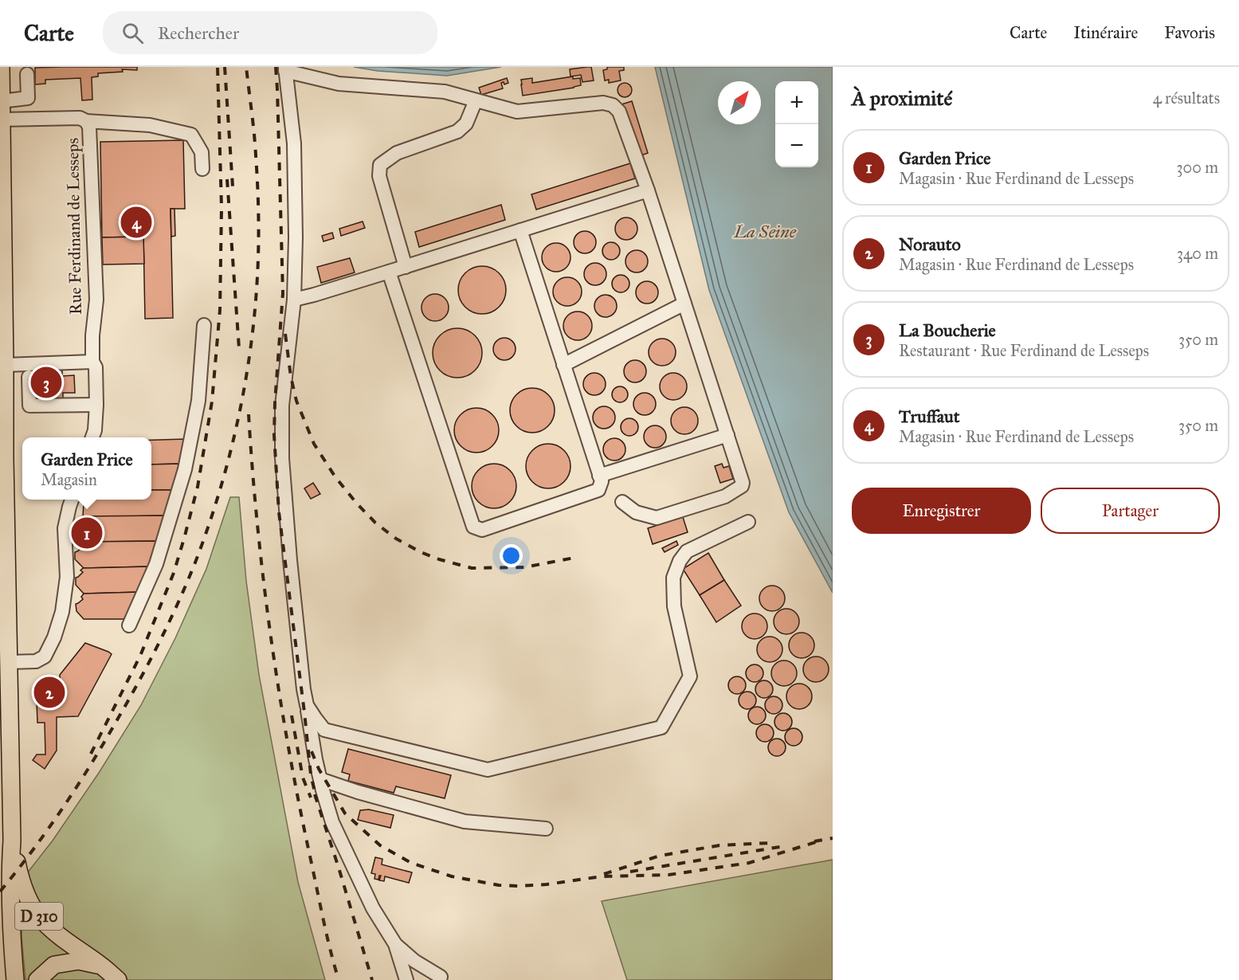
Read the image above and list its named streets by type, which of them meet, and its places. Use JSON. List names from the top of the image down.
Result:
{
  "streets": {
    "main road": ["D 310"],
    "street": ["Rue Ferdinand de Lesseps"]
  },
  "water": ["La Seine"],
  "north": "top right",
  "page": {
    "header": "Carte",
    "search": "Rechercher",
    "nav": ["Carte", "Itinéraire", "Favoris"],
    "heading": ["À proximité", "4 résultats"],
    "map_buttons": ["+", "−"],
    "list": [
      {
        "mark": "1",
        "name": "Garden Price",
        "note": "Magasin · Rue Ferdinand de Lesseps",
        "value": "300 m"
      },
      {
        "mark": "2",
        "name": "Norauto",
        "note": "Magasin · Rue Ferdinand de Lesseps",
        "value": "340 m"
      },
      {
        "mark": "3",
        "name": "La Boucherie",
        "note": "Restaurant · Rue Ferdinand de Lesseps",
        "value": "350 m"
      },
      {
        "mark": "4",
        "name": "Truffaut",
        "note": "Magasin · Rue Ferdinand de Lesseps",
        "value": "350 m"
      }
    ],
    "pins": [
      "4",
      "3",
      "1",
      "2"
    ],
    "popup": ["Garden Price", "Magasin"],
    "buttons": ["Enregistrer", "Partager"]
  }
}
